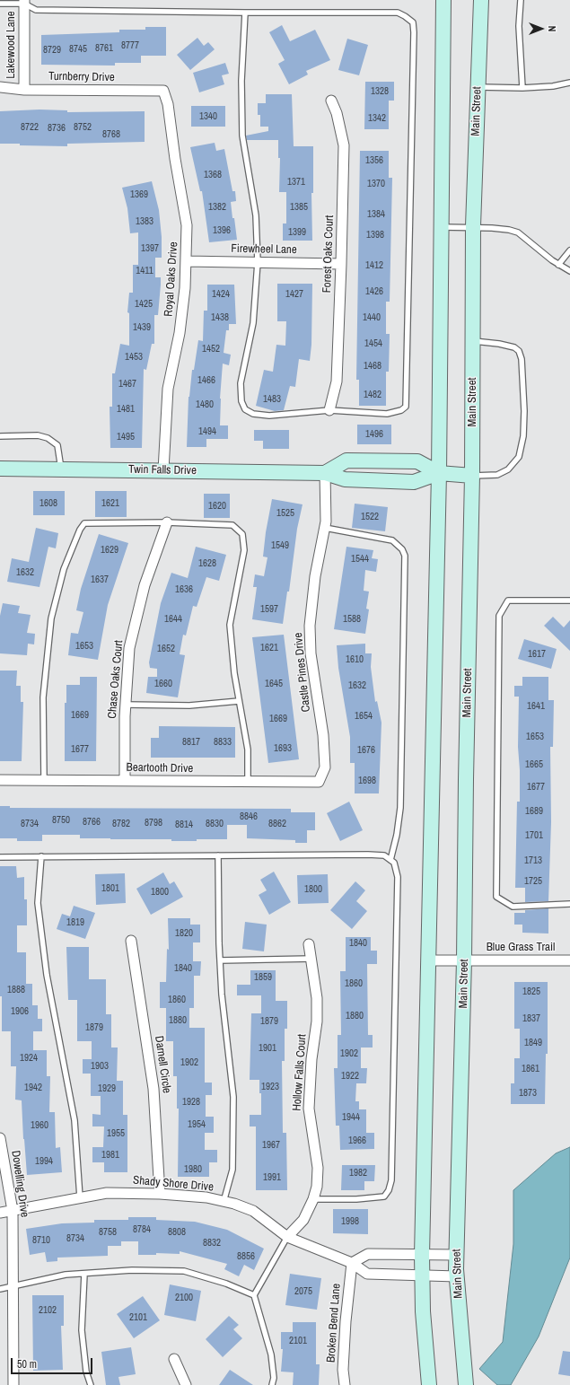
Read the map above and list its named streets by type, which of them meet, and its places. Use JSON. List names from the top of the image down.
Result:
{
  "streets": {
    "main road": ["Main Street", "Twin Falls Drive"],
    "street": [
      "Lakewood Lane",
      "Turnberry Drive",
      "Firewheel Lane",
      "Forest Oaks Court",
      "Royal Oaks Drive",
      "Castle Pines Drive",
      "Chase Oaks Court",
      "Beartooth Drive",
      "Blue Grass Trail",
      "Darnell Circle",
      "Hollow Falls Court",
      "Dowelling Drive",
      "Shady Shore Drive",
      "Broken Bend Lane"
    ]
  },
  "crossings": [
    ["Lakewood Lane", "Turnberry Drive"],
    ["Turnberry Drive", "Royal Oaks Drive"],
    ["Main Street", "Blue Grass Trail"],
    ["Main Street", "Shady Shore Drive"],
    ["Firewheel Lane", "Forest Oaks Court"],
    ["Firewheel Lane", "Royal Oaks Drive"],
    ["Royal Oaks Drive", "Twin Falls Drive"],
    ["Twin Falls Drive", "Castle Pines Drive"],
    ["Castle Pines Drive", "Beartooth Drive"],
    ["Chase Oaks Court", "Beartooth Drive"],
    ["Darnell Circle", "Shady Shore Drive"],
    ["Hollow Falls Court", "Shady Shore Drive"],
    ["Dowelling Drive", "Shady Shore Drive"],
    ["Shady Shore Drive", "Broken Bend Lane"]
  ],
  "house_numbers": [
    "8777",
    "8761",
    "8745",
    "8729",
    "1328",
    "1340",
    "1342",
    "8722",
    "8752",
    "8736",
    "8768",
    "1356",
    "1368",
    "1371",
    "1370",
    "1369",
    "1382",
    "1385",
    "1384",
    "1383",
    "1396",
    "1399",
    "1398",
    "1397",
    "1412",
    "1411",
    "1426",
    "1424",
    "1427",
    "1425",
    "1438",
    "1440",
    "1439",
    "1454",
    "1452",
    "1453",
    "1468",
    "1466",
    "1467",
    "1482",
    "1483",
    "1480",
    "1481",
    "1494",
    "1496",
    "1495",
    "1608",
    "1621",
    "1620",
    "1525",
    "1522",
    "1549",
    "1629",
    "1544",
    "1628",
    "1632",
    "1637",
    "1636",
    "1597",
    "1644",
    "1588",
    "1653",
    "1621",
    "1652",
    "1617",
    "1610",
    "1660",
    "1645",
    "1632",
    "1641",
    "1669",
    "1654",
    "1669",
    "1653",
    "8817",
    "8833",
    "1693",
    "1677",
    "1676",
    "1665",
    "1698",
    "1677",
    "1689",
    "8846",
    "8750",
    "8766",
    "8798",
    "8734",
    "8782",
    "8830",
    "8862",
    "8814",
    "1701",
    "1713",
    "1725",
    "1801",
    "1800",
    "1800",
    "1819",
    "1820",
    "1840",
    "1840",
    "1859",
    "1860",
    "1888",
    "1825",
    "1860",
    "1906",
    "1880",
    "1837",
    "1880",
    "1879",
    "1879",
    "1849",
    "1901",
    "1902",
    "1924",
    "1902",
    "1903",
    "1861",
    "1922",
    "1923",
    "1942",
    "1929",
    "1873",
    "1928",
    "1944",
    "1954",
    "1960",
    "1955",
    "1966",
    "1967",
    "1981",
    "1994",
    "1980",
    "1982",
    "1991",
    "1998",
    "8784",
    "8758",
    "8808",
    "8734",
    "8710",
    "8832",
    "8856",
    "2075",
    "2100",
    "2102",
    "2101",
    "2101"
  ],
  "scale_bar": "50 m",
  "north": "right"
}
